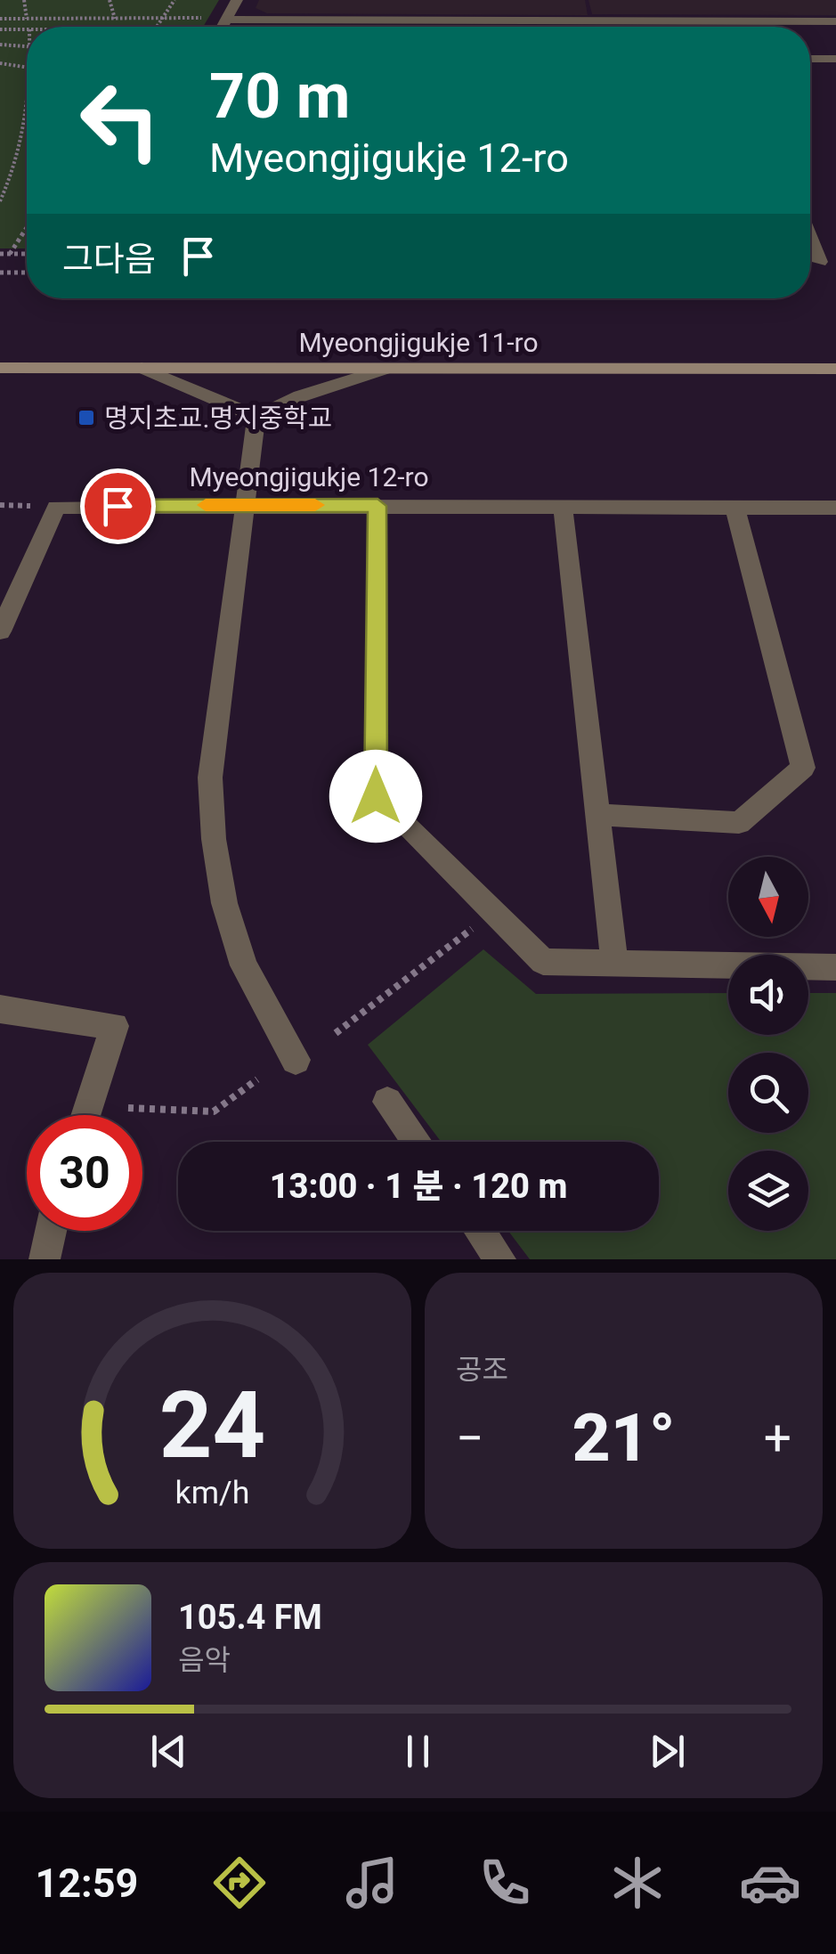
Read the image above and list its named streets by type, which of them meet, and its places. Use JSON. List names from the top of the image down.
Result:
{
  "streets": {
    "main road": ["Myeongjigukje 11-ro"],
    "street": ["Myeongjigukje 12-ro"]
  },
  "places": {
    "transit": ["명지초교.명지중학교"]
  },
  "north": "bottom",
  "page": {
    "turn": ["70 m", "Myeongjigukje 12-ro"],
    "then": "그다음",
    "limit": "30",
    "trip": "13:00 · 1 분 · 120 m",
    "tile": "공조",
    "heat": ["−", "21°", "+"],
    "song": ["105.4 FM", "음악"],
    "tabs": "12:59",
    "gauge": ["24", "km/h"]
  }
}
